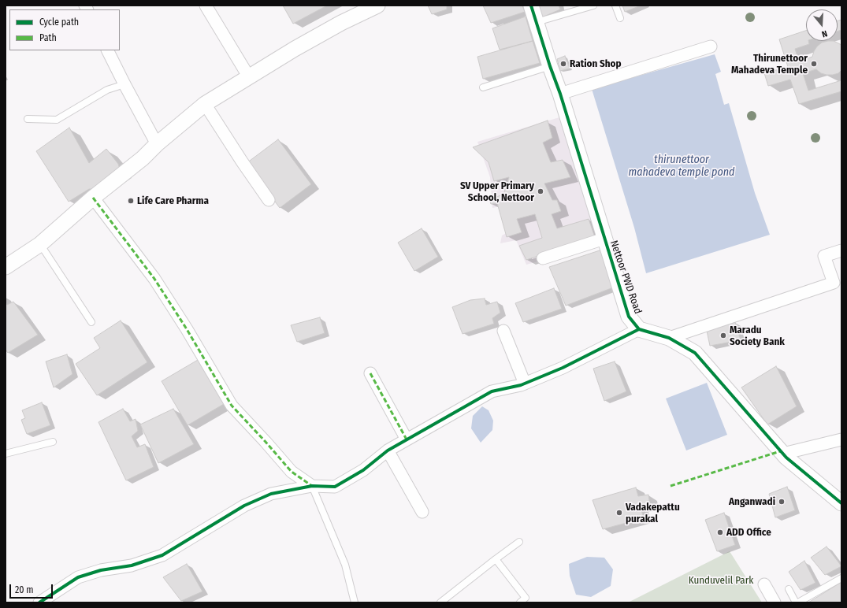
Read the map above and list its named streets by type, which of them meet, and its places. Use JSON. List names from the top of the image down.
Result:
{
  "streets": {
    "street": ["Nettoor PWD Road"]
  },
  "water": ["thirunettoor mahadeva temple pond"],
  "parks": ["Kunduvelil Park"],
  "places": [
    "Ration Shop",
    "Thirunettoor Mahadeva Temple",
    "SV Upper Primary School, Nettoor",
    "Life Care Pharma",
    "Maradu Society Bank",
    "Anganwadi",
    "Vadakepattu purakal",
    "ADD Office"
  ],
  "legend": ["Cycle path", "Path"],
  "scale_bar": "20 m",
  "north": "bottom"
}
